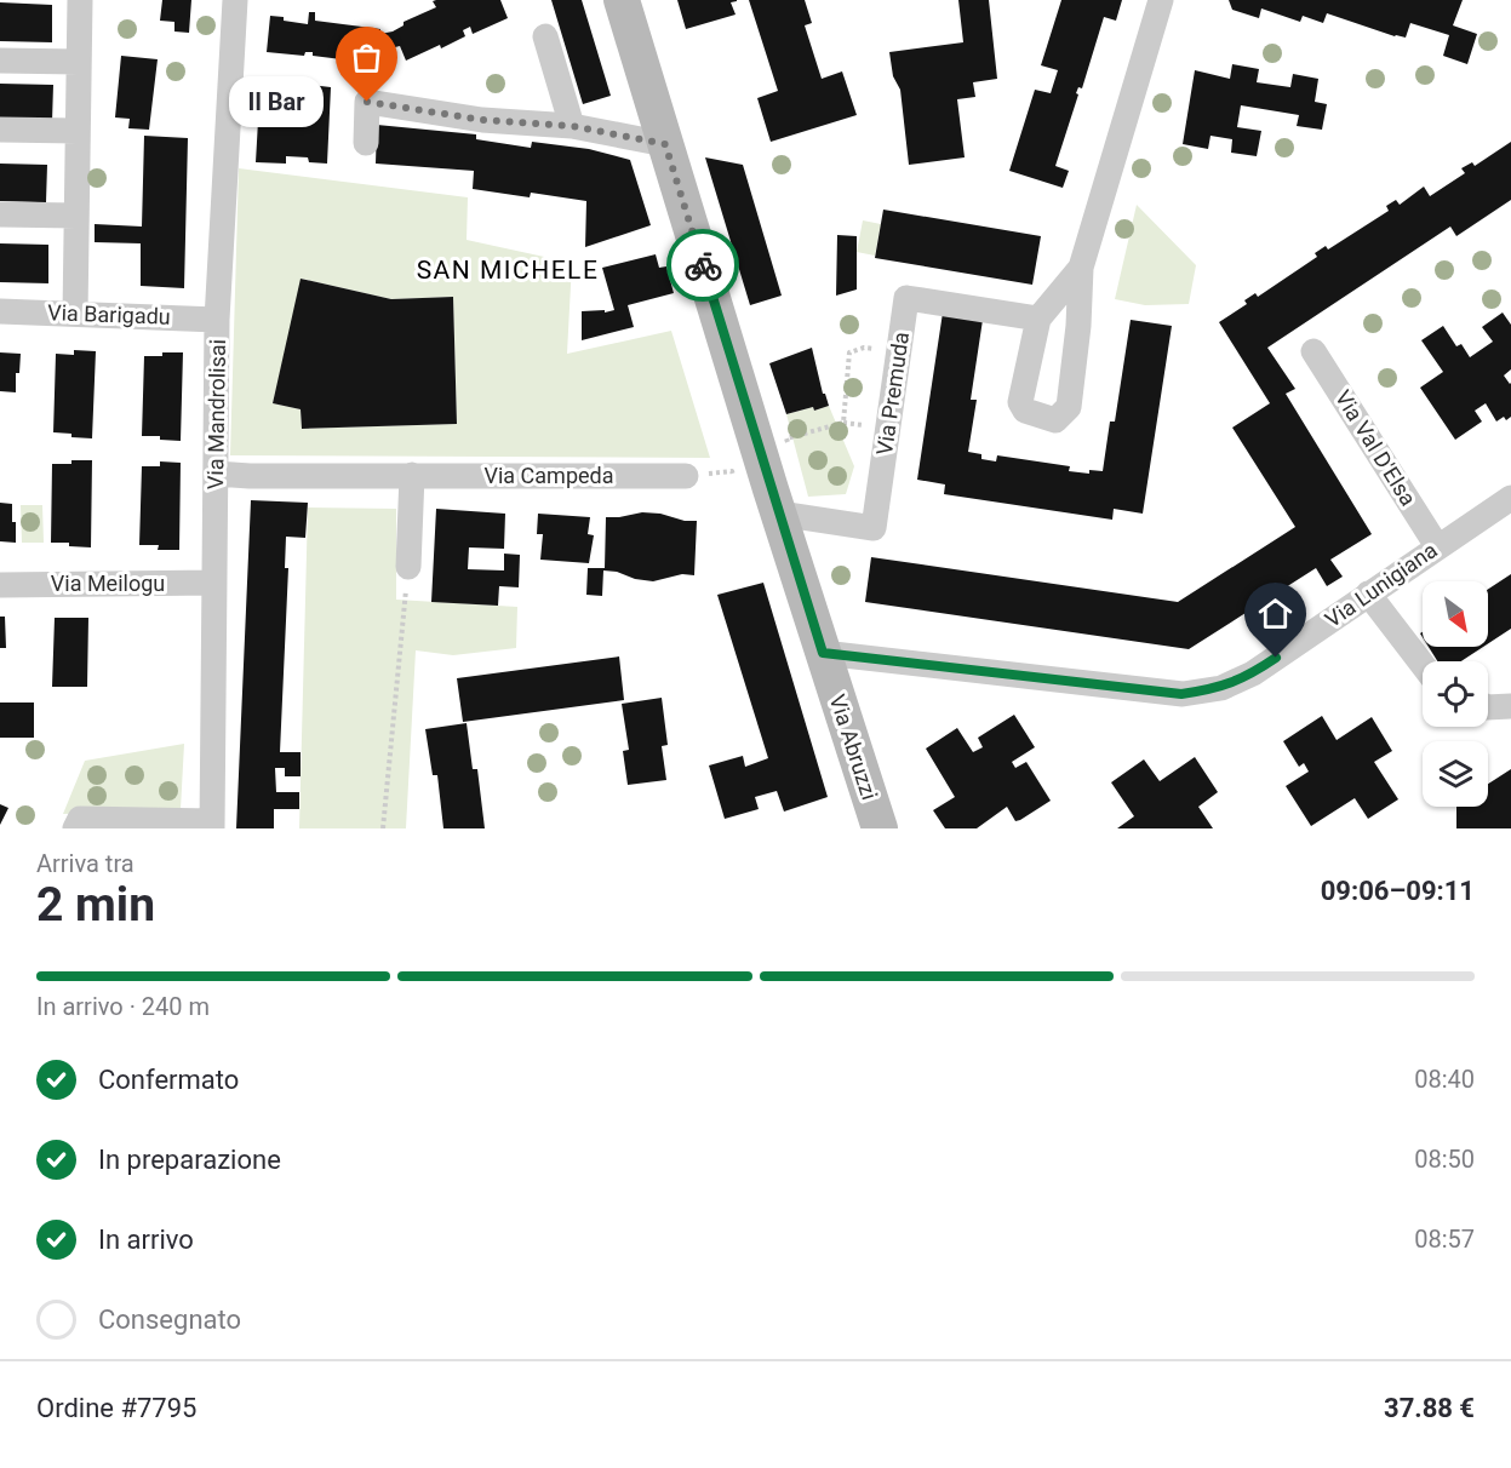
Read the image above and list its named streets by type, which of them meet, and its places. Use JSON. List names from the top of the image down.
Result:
{
  "streets": {
    "street": [
      "Via Barigadu",
      "Via Premuda",
      "Via Mandrolisai",
      "Via Val D'Elsa",
      "Via Campeda",
      "Via Meilogu",
      "Via Lunigiana",
      "Via Abruzzi"
    ]
  },
  "crossings": [
    ["Via Barigadu", "Via Mandrolisai"],
    ["Via Premuda", "Via Abruzzi"],
    ["Via Mandrolisai", "Via Campeda"],
    ["Via Mandrolisai", "Via Meilogu"],
    ["Via Val D'Elsa", "Via Lunigiana"],
    ["Via Lunigiana", "Via Abruzzi"]
  ],
  "districts": ["SAN MICHELE"],
  "places": ["Il Bar"],
  "north": "bottom right",
  "page": {
    "bubble": "Il Bar",
    "heading": ["2 min", "Arriva tra", "09:06–09:11"],
    "panel": ["Ordine #7795", "37.88 €"],
    "bar": "In arrivo · 240 m",
    "list": [
      ["Confermato", "08:40"],
      ["In preparazione", "08:50"],
      ["In arrivo", "08:57"],
      "Consegnato"
    ]
  }
}
